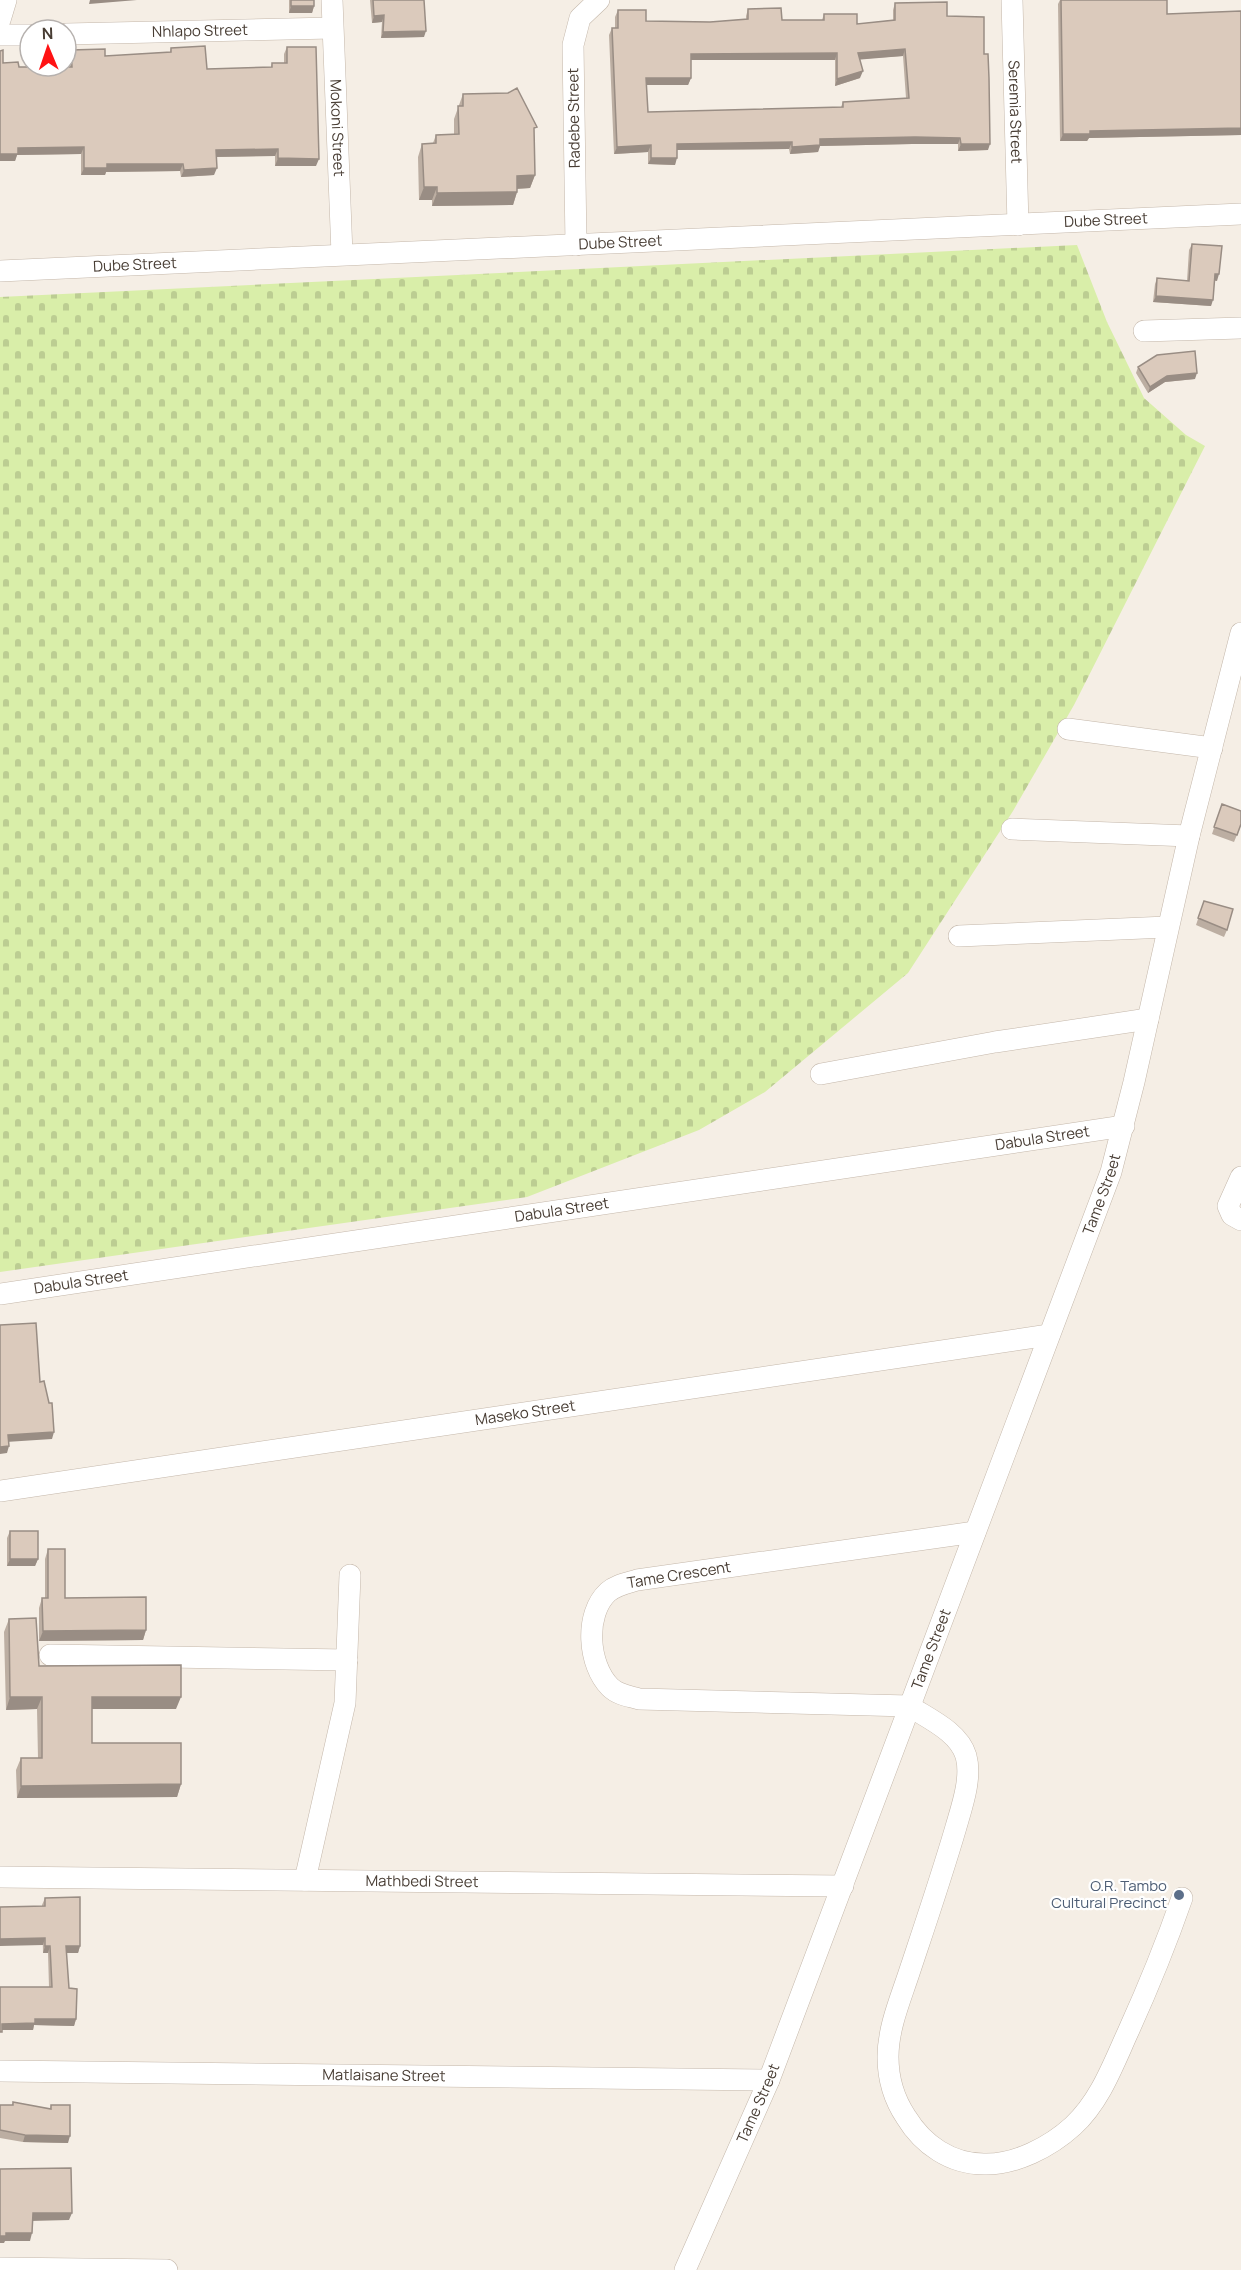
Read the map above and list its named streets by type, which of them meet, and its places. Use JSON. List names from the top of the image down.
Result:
{
  "streets": {
    "street": [
      "Nhlapo Street",
      "Seremia Street",
      "Radebe Street",
      "Mokoni Street",
      "Dube Street",
      "Dabula Street",
      "Tame Street",
      "Maseko Street",
      "Tame Crescent",
      "Mathbedi Street",
      "Matlaisane Street"
    ]
  },
  "crossings": [
    ["Nhlapo Street", "Mokoni Street"],
    ["Seremia Street", "Dube Street"],
    ["Radebe Street", "Dube Street"],
    ["Mokoni Street", "Dube Street"],
    ["Dabula Street", "Tame Street"],
    ["Tame Street", "Maseko Street"],
    ["Tame Street", "Tame Crescent"],
    ["Tame Street", "Mathbedi Street"],
    ["Tame Street", "Matlaisane Street"]
  ],
  "places": ["O.R. Tambo Cultural Precinct"],
  "north": "top"
}
